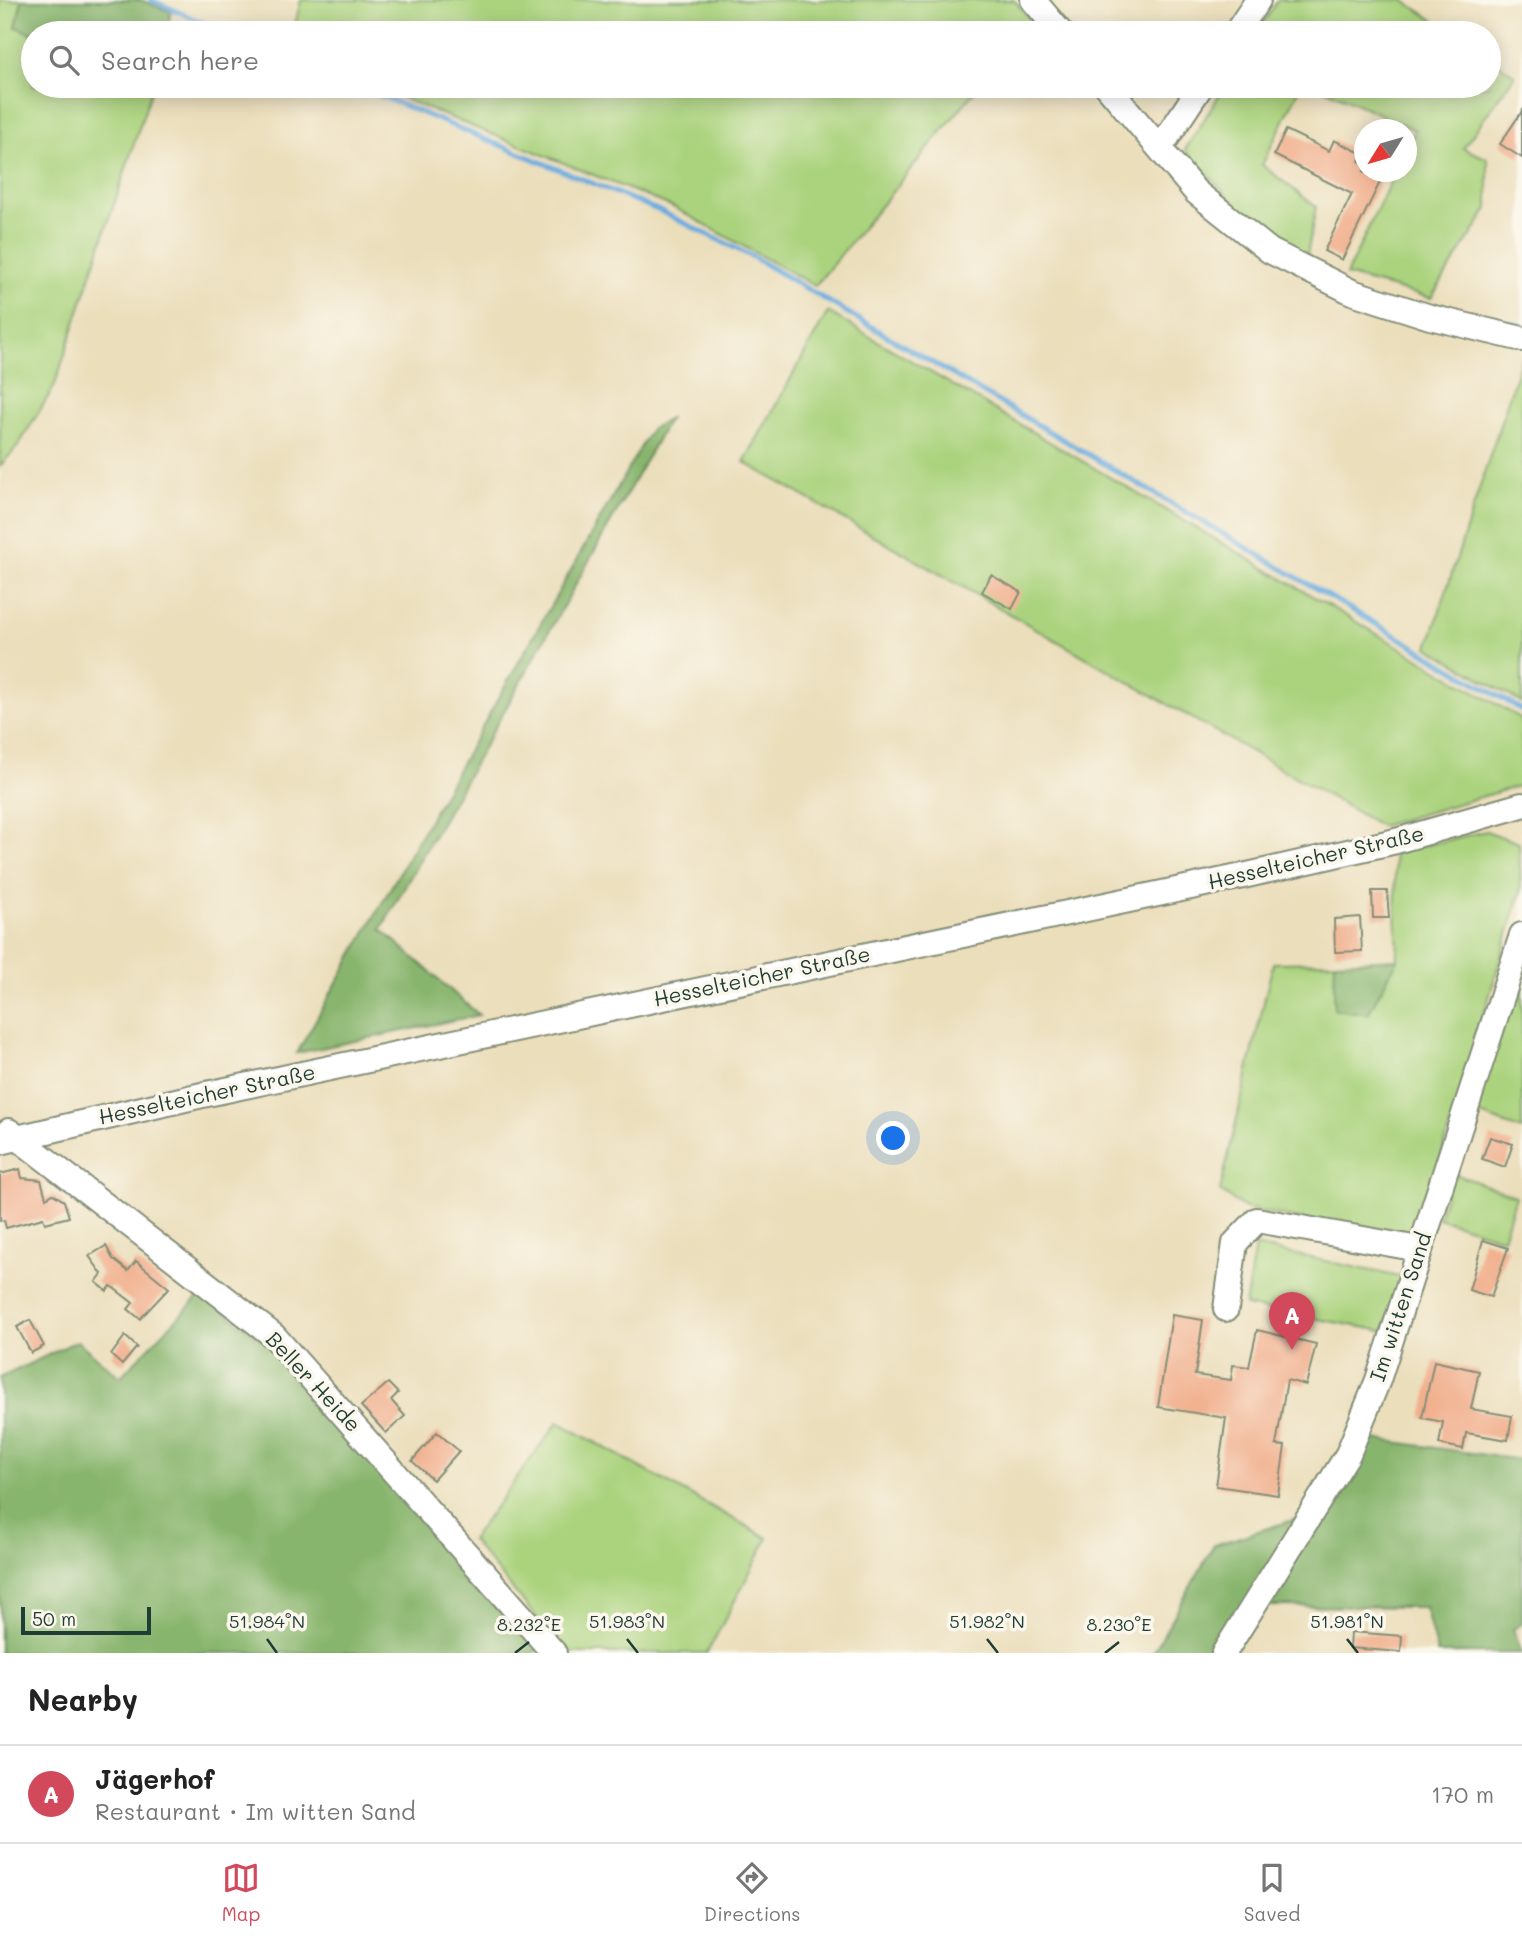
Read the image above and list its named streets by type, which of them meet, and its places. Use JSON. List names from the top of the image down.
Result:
{
  "streets": {
    "street": ["Hesselteicher Straße", "Im witten Sand", "Beller Heide"]
  },
  "crossings": [
    ["Hesselteicher Straße", "Beller Heide"]
  ],
  "scale_bar": "50 m",
  "north": "bottom left",
  "page": {
    "search": "Search here",
    "pins": "A",
    "scale": "50 m",
    "heading": "Nearby",
    "list": [
      {
        "mark": "A",
        "name": "Jägerhof",
        "note": "Restaurant · Im witten Sand",
        "value": "170 m"
      }
    ],
    "nav": ["Map", "Directions", "Saved"]
  },
  "coordinates": [
    "51.984°N",
    "51.983°N",
    "51.982°N",
    "51.981°N",
    "8.232°E",
    "8.230°E"
  ]
}
